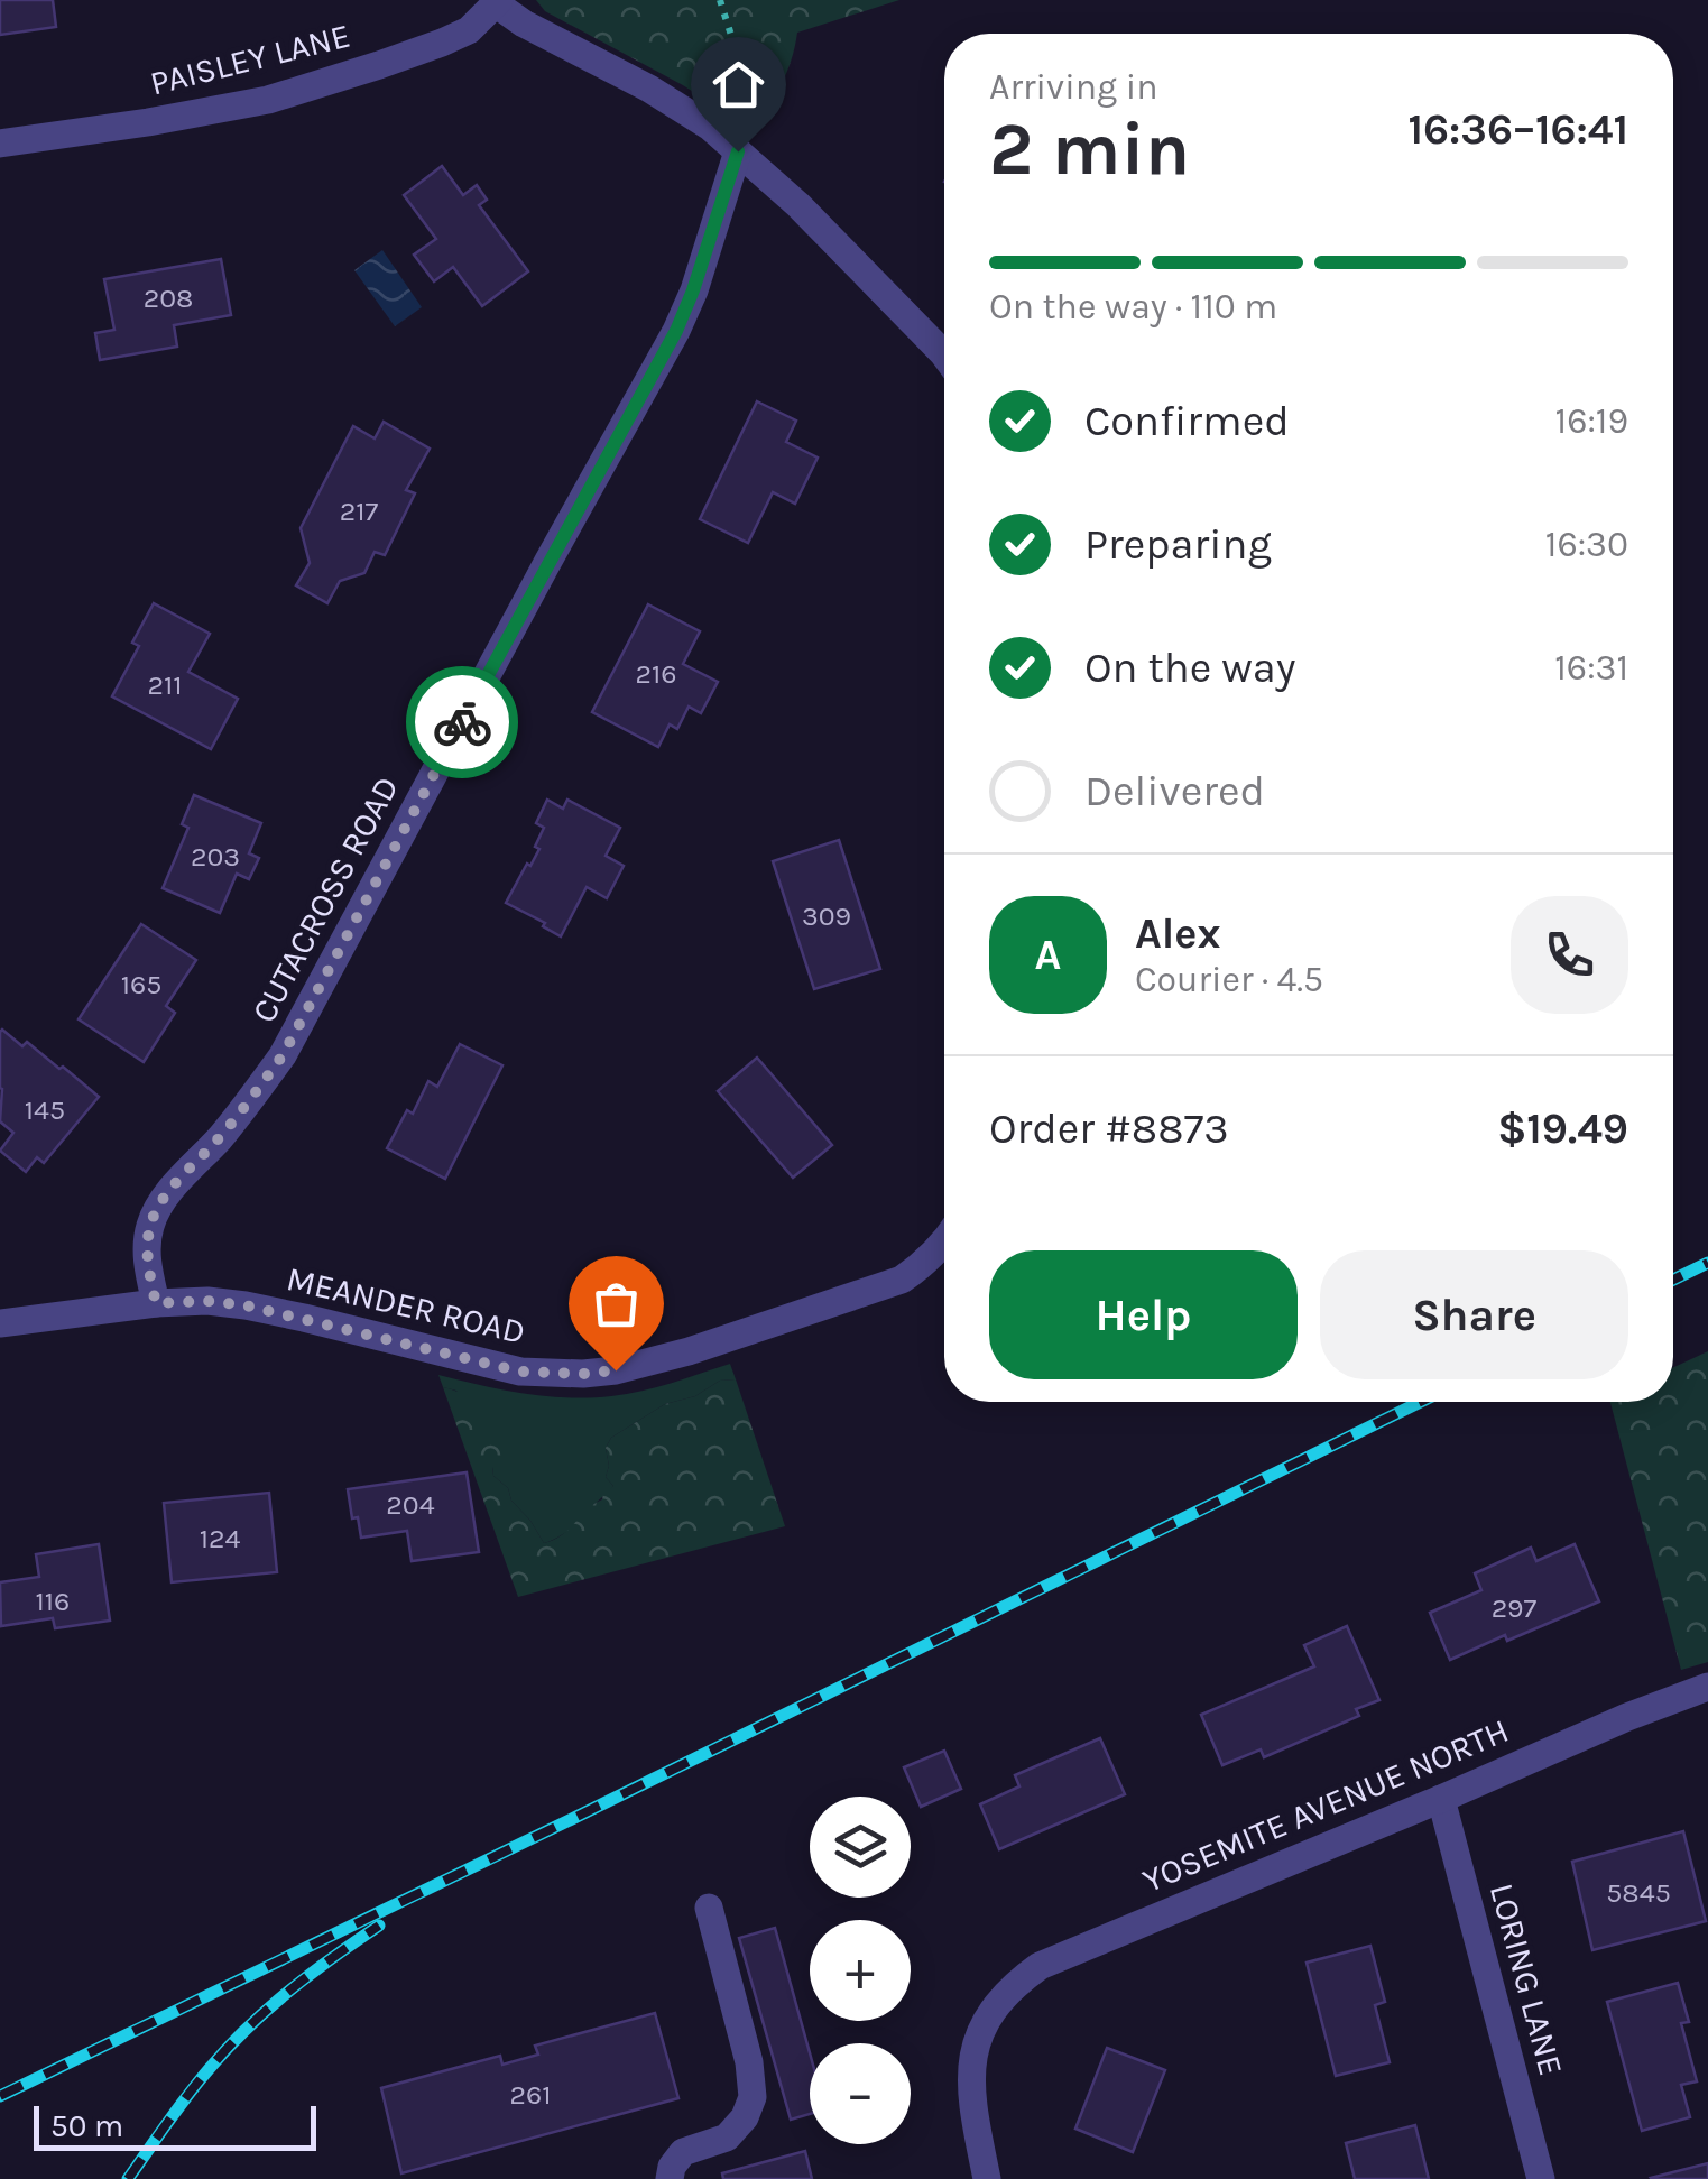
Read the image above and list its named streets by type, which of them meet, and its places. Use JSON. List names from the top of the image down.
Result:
{
  "streets": {
    "street": [
      "PAISLEY LANE",
      "CUTACROSS ROAD",
      "MEANDER ROAD",
      "YOSEMITE AVENUE NORTH",
      "LORING LANE"
    ]
  },
  "crossings": [
    ["CUTACROSS ROAD", "MEANDER ROAD"],
    ["YOSEMITE AVENUE NORTH", "LORING LANE"]
  ],
  "house_numbers": [
    "208",
    "217",
    "216",
    "211",
    "203",
    "309",
    "165",
    "145",
    "204",
    "124",
    "116",
    "297",
    "5845",
    "261"
  ],
  "scale_bar": "50 m",
  "page": {
    "heading": ["2 min", "Arriving in", "16:36–16:41"],
    "panel": [
      "Alex",
      "Courier · 4.5",
      "Order #8873",
      "$19.49"
    ],
    "bar": "On the way · 110 m",
    "list": [
      ["Confirmed", "16:19"],
      ["Preparing", "16:30"],
      ["On the way", "16:31"],
      "Delivered"
    ],
    "round": "A",
    "buttons": ["Help", "Share"],
    "map_buttons": ["+", "−"],
    "scale": "50 m"
  }
}
